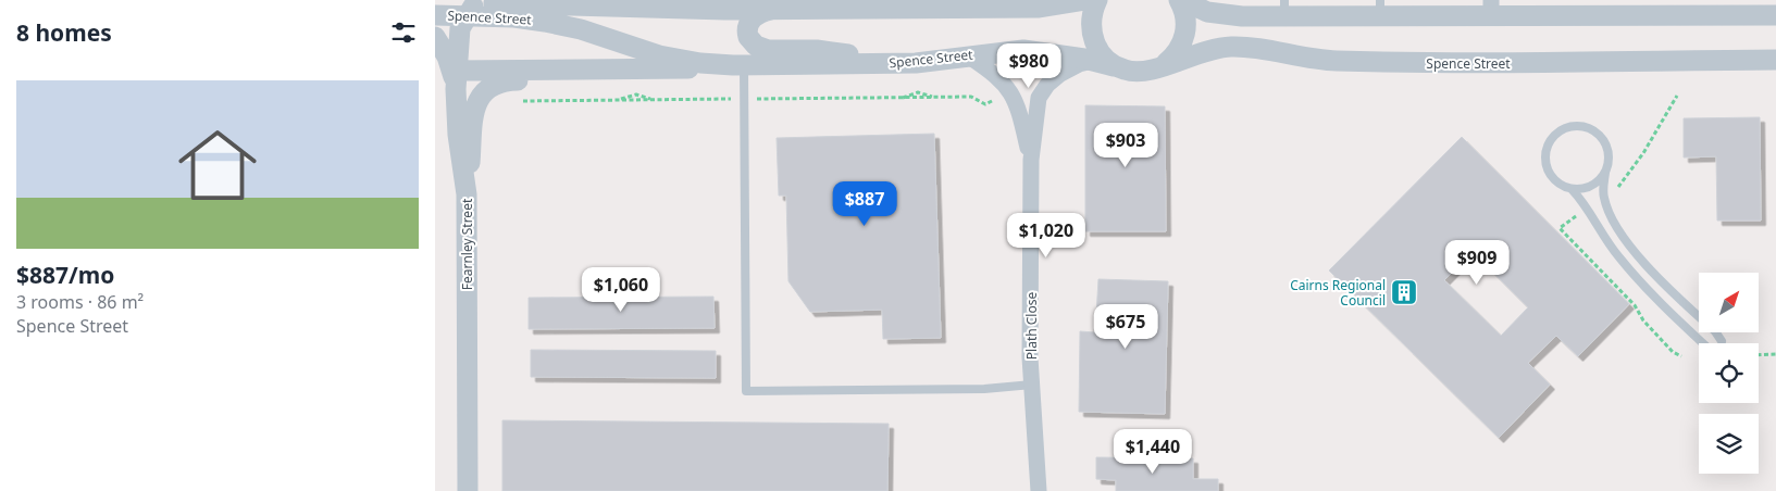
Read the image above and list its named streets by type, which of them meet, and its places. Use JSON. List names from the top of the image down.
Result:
{
  "streets": {
    "street": ["Spence Street", "Fearnley Street", "Plath Close"]
  },
  "crossings": [
    ["Spence Street", "Fearnley Street"],
    ["Spence Street", "Plath Close"]
  ],
  "places": {
    "building": ["Cairns Regional Council"]
  },
  "north": "top right",
  "page": {
    "heading": "8 homes",
    "price": [
      "$980",
      "$903",
      "$887",
      "$1,020",
      "$909",
      "$1,060",
      "$675",
      "$1,440"
    ],
    "list": [
      {
        "name": "$887/mo",
        "note": "3 rooms · 86 m² · Spence Street"
      }
    ]
  }
}
